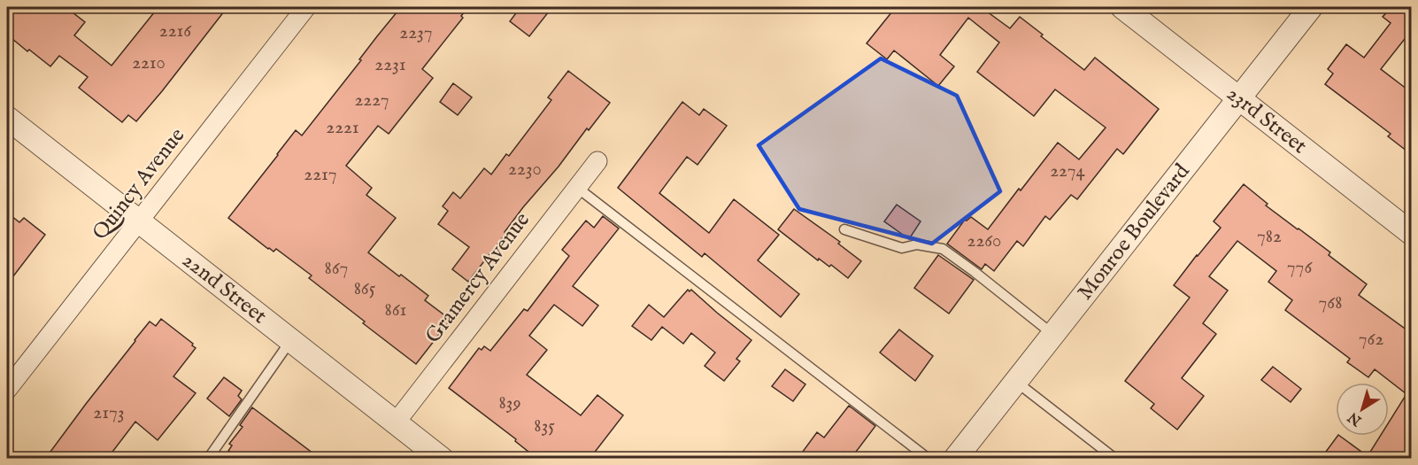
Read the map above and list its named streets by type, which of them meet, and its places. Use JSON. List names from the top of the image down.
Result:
{
  "streets": {
    "street": [
      "23rd Street",
      "Quincy Avenue",
      "Monroe Boulevard",
      "Gramercy Avenue",
      "22nd Street"
    ]
  },
  "crossings": [
    ["23rd Street", "Monroe Boulevard"],
    ["Quincy Avenue", "22nd Street"],
    ["Gramercy Avenue", "22nd Street"]
  ],
  "house_numbers": [
    "2216",
    "2237",
    "2210",
    "2231",
    "2227",
    "2221",
    "2230",
    "2274",
    "2217",
    "782",
    "2260",
    "776",
    "867",
    "865",
    "768",
    "861",
    "762",
    "839",
    "2173",
    "835"
  ],
  "north": "bottom left"
}
